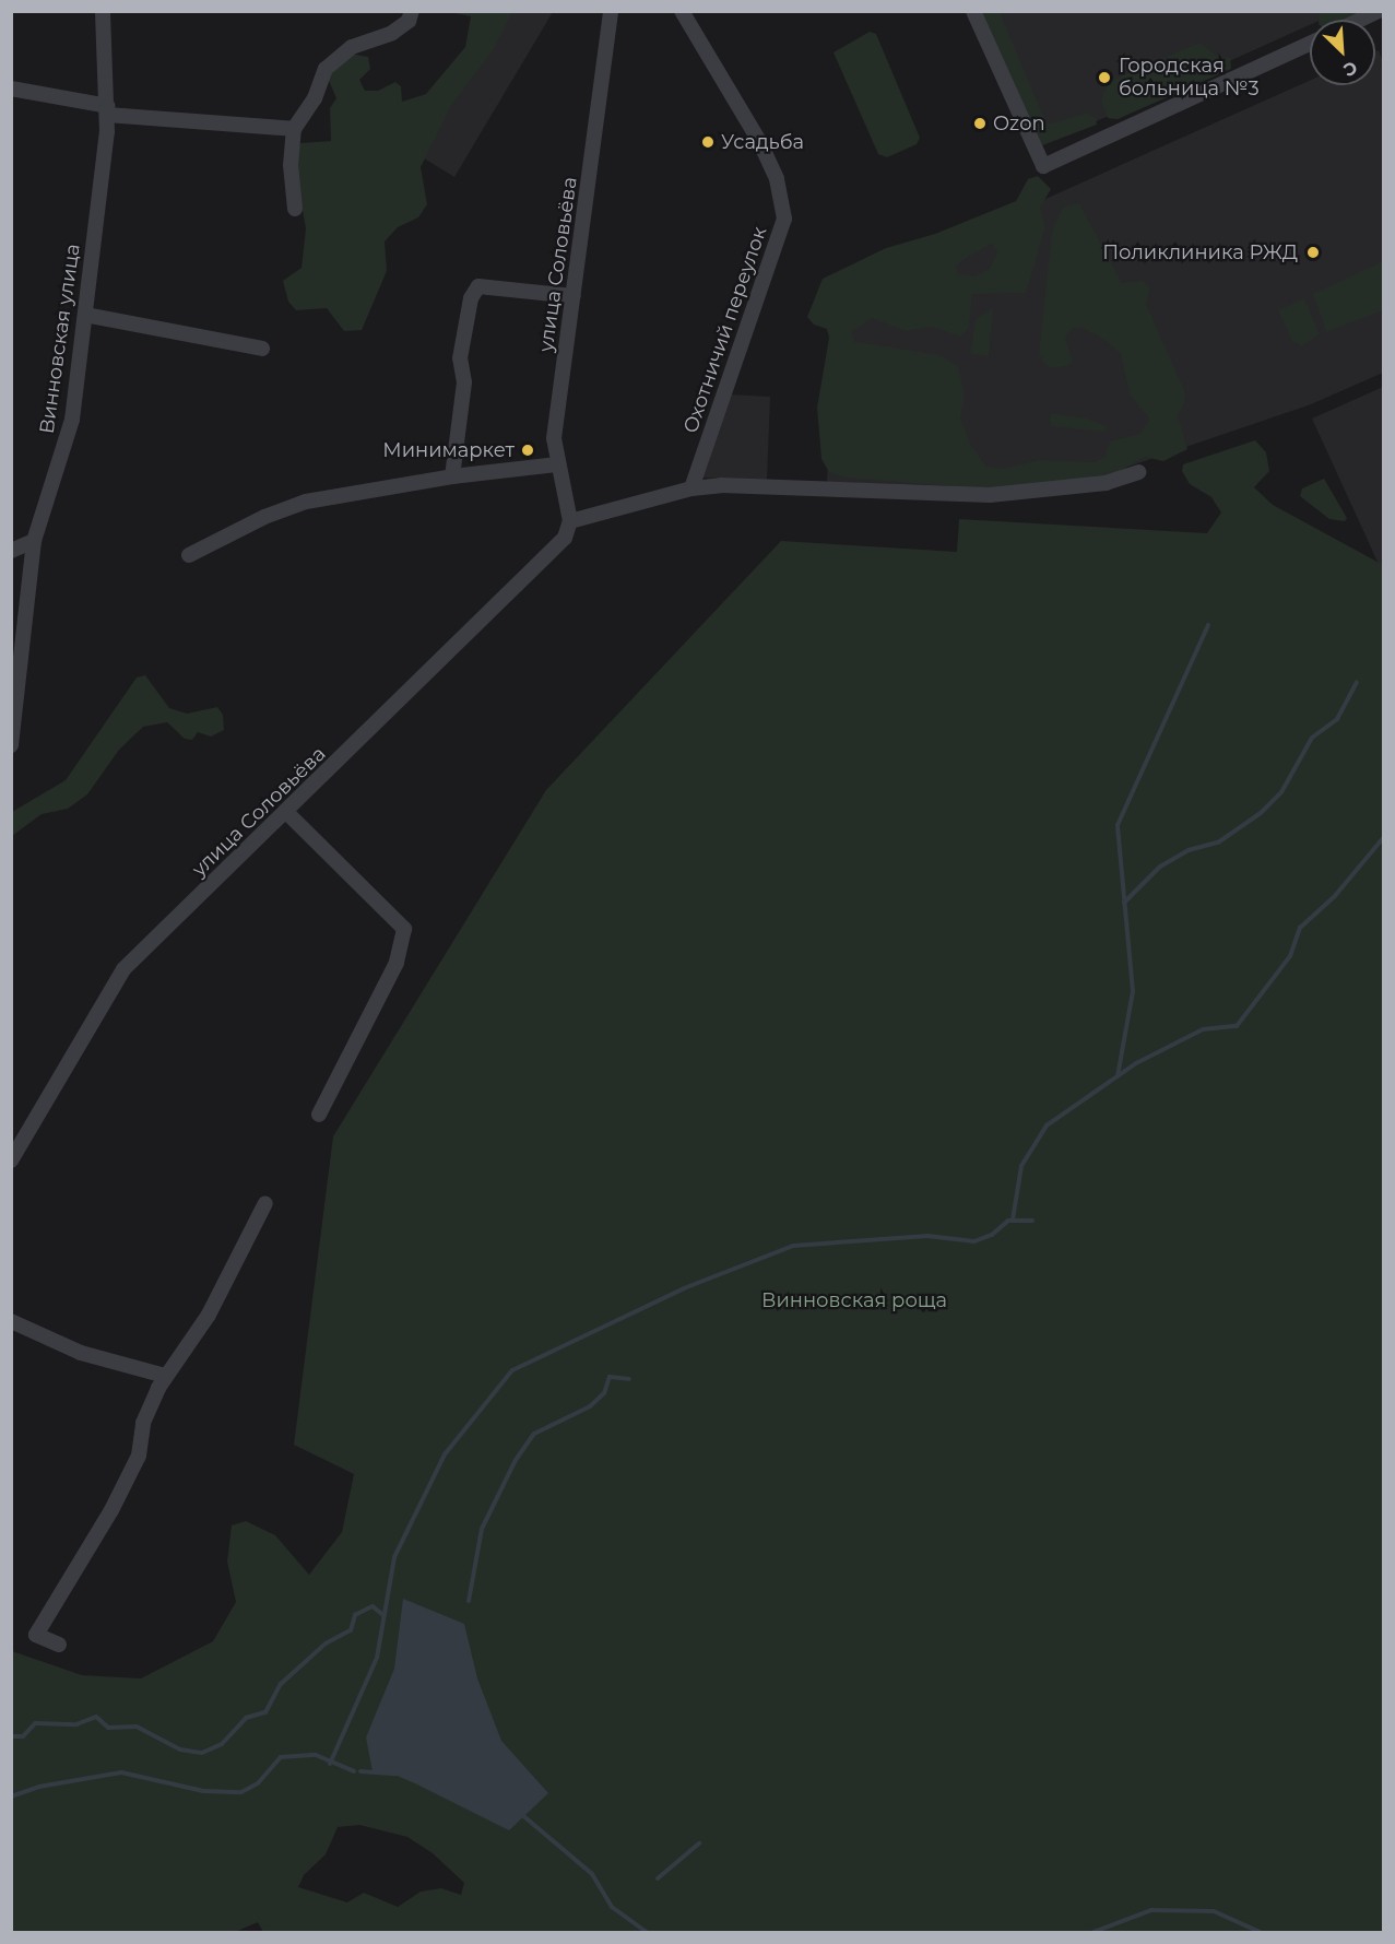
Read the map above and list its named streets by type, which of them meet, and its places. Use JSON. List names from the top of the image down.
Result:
{
  "streets": {
    "street": ["улица Соловьёва", "Охотничий переулок", "Винновская улица"]
  },
  "parks": ["Винновская роща"],
  "places": [
    "Городская больница №3",
    "Ozon",
    "Усадьба",
    "Поликлиника РЖД",
    "Минимаркет"
  ],
  "north": "bottom right"
}
